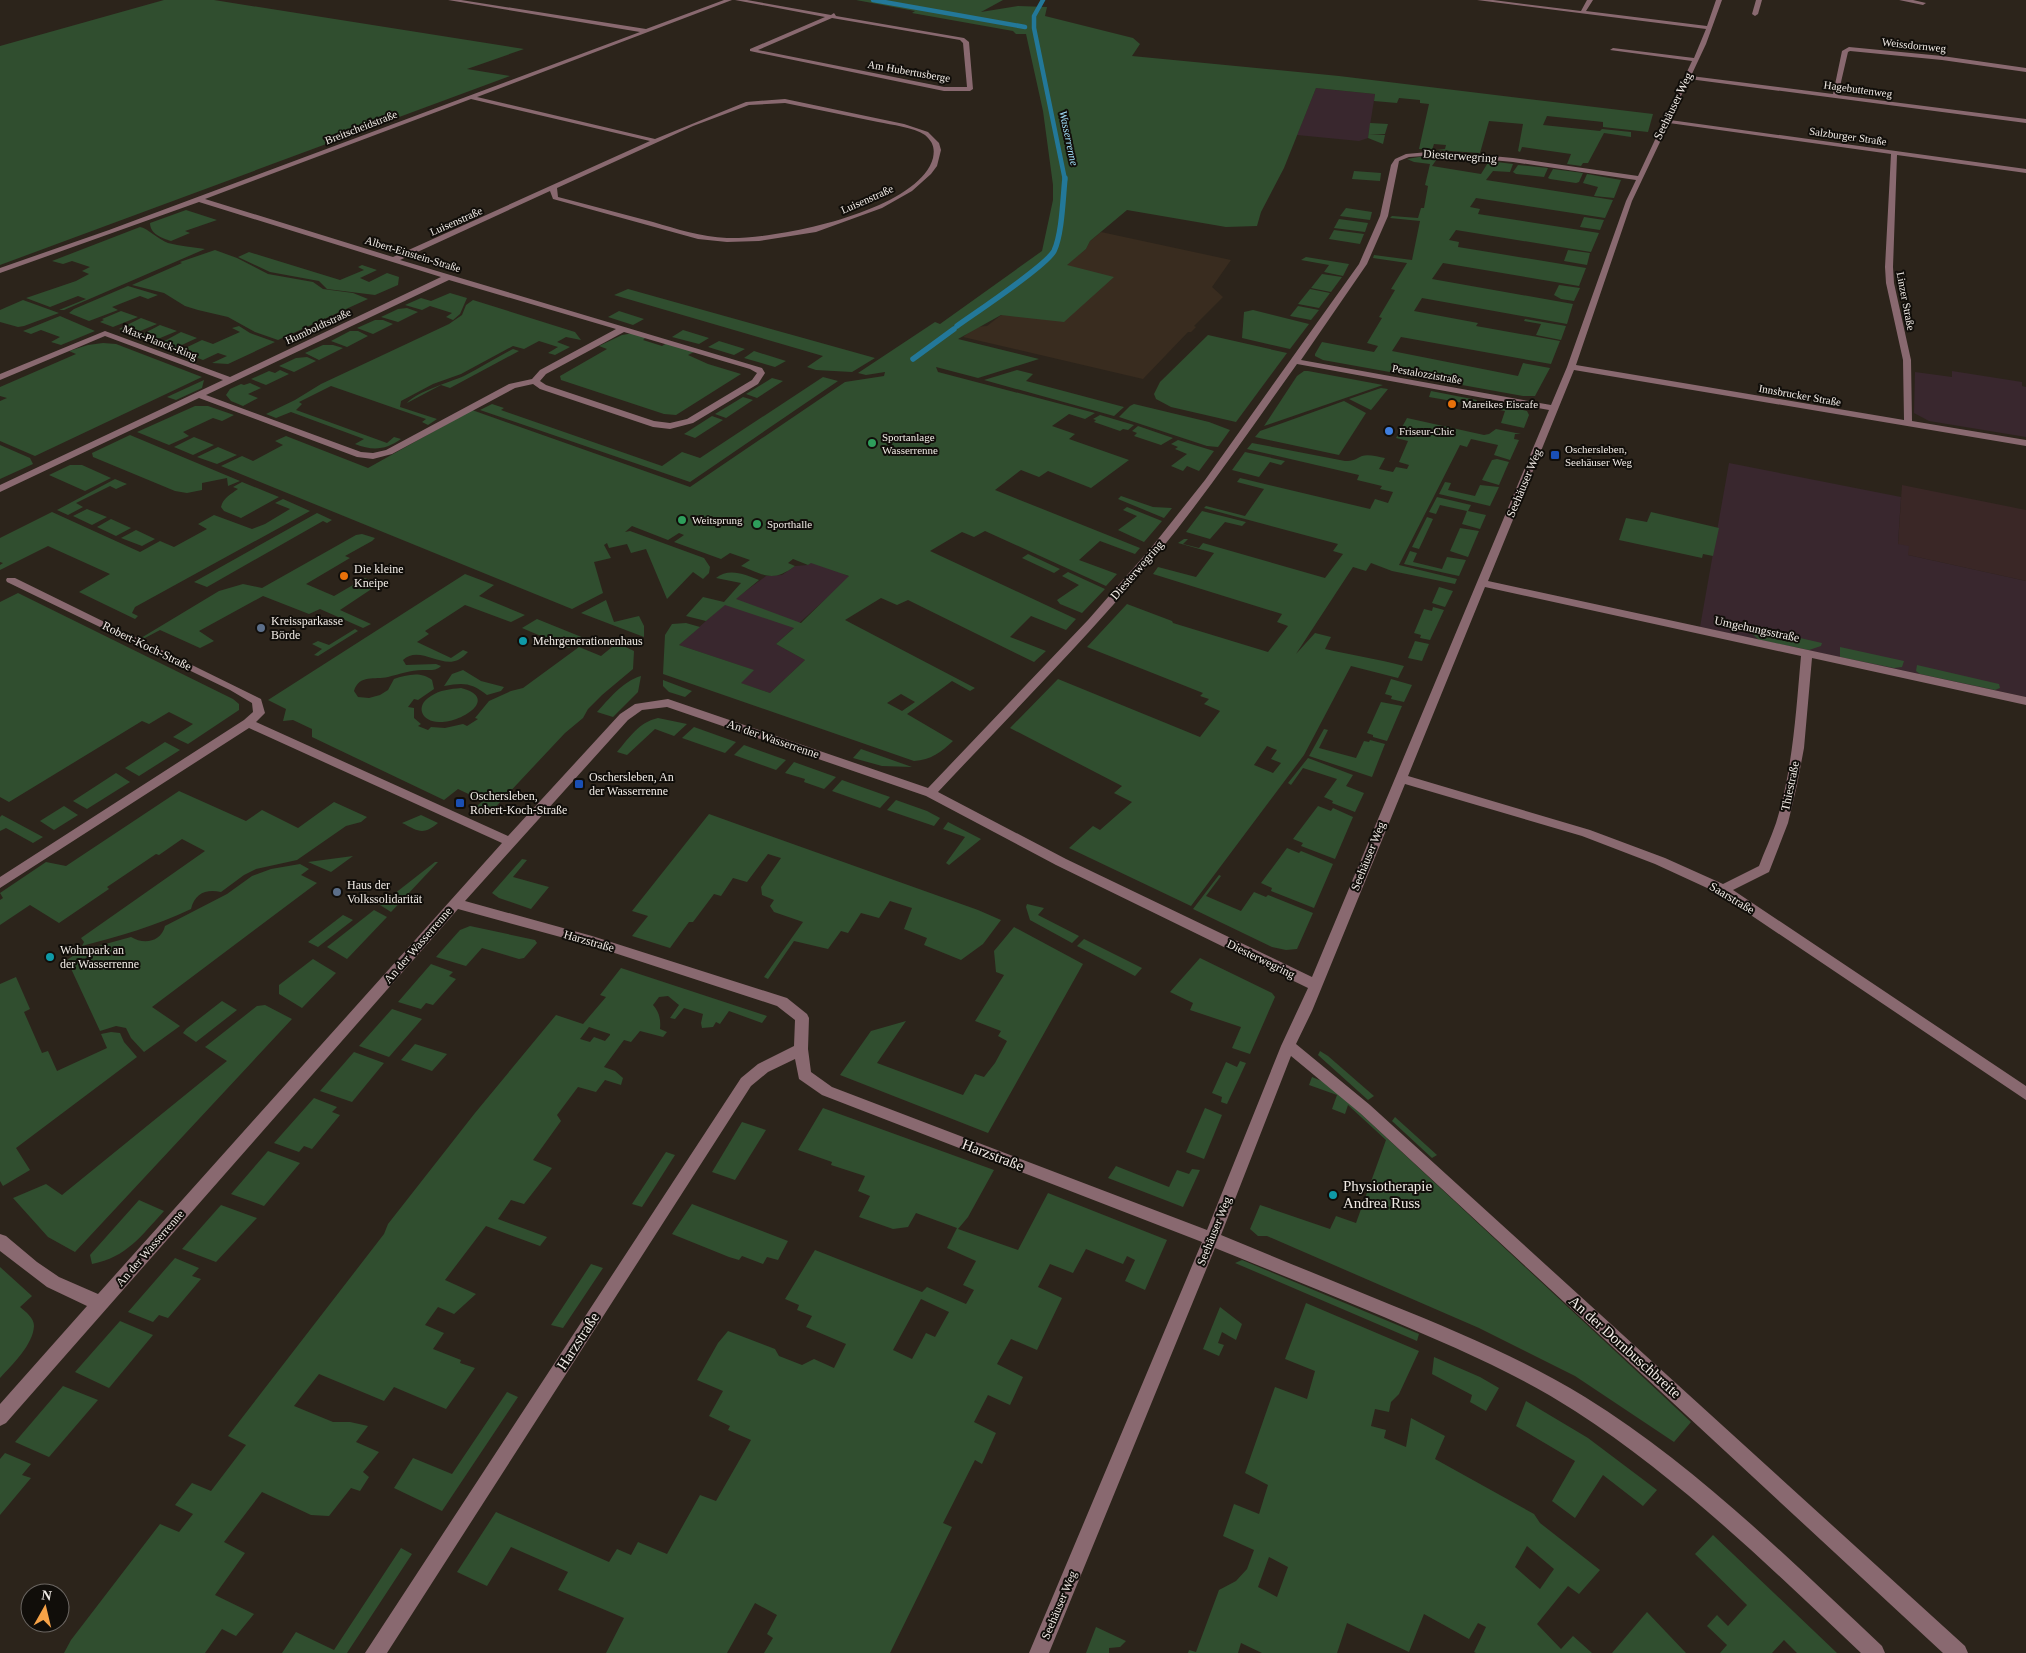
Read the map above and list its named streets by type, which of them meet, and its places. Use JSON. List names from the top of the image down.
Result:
{
  "streets": {
    "street": [
      "Weissdornweg",
      "Am Hubertusberge",
      "Hagebuttenweg",
      "Seehäuser Weg",
      "Breitscheidstraße",
      "Salzburger Straße",
      "Diesterwegring",
      "Luisenstraße",
      "Albert-Einstein-Straße",
      "Linzer Straße",
      "Humboldtstraße",
      "Max-Planck-Ring",
      "Pestalozzistraße",
      "Innsbrucker Straße",
      "Umgehungsstraße",
      "Robert-Koch-Straße",
      "An der Wasserrenne",
      "Thiestraße",
      "Saarstraße",
      "Harzstraße",
      "An der Dornbuschbreite"
    ]
  },
  "crossings": [
    ["Weissdornweg", "Hagebuttenweg"],
    ["Hagebuttenweg", "Seehäuser Weg"],
    ["Seehäuser Weg", "Salzburger Straße"],
    ["Seehäuser Weg", "Diesterwegring"],
    ["Seehäuser Weg", "Pestalozzistraße"],
    ["Seehäuser Weg", "Innsbrucker Straße"],
    ["Seehäuser Weg", "Umgehungsstraße"],
    ["Seehäuser Weg", "Saarstraße"],
    ["Seehäuser Weg", "Harzstraße"],
    ["Seehäuser Weg", "An der Dornbuschbreite"],
    ["Breitscheidstraße", "Albert-Einstein-Straße"],
    ["Salzburger Straße", "Linzer Straße"],
    ["Diesterwegring", "Pestalozzistraße"],
    ["Diesterwegring", "An der Wasserrenne"],
    ["Luisenstraße", "Albert-Einstein-Straße"],
    ["Albert-Einstein-Straße", "Humboldtstraße"],
    ["Linzer Straße", "Innsbrucker Straße"],
    ["Humboldtstraße", "Max-Planck-Ring"],
    ["Umgehungsstraße", "Thiestraße"],
    ["An der Wasserrenne", "Harzstraße"],
    ["Thiestraße", "Saarstraße"]
  ],
  "water": ["Wasserrenne"],
  "places": {
    "other": [
      "Mareikes Eiscafe",
      "Friseur-Chic",
      "Sportanlage Wasserrenne",
      "Weitsprung",
      "Sporthalle",
      "Die kleine Kneipe",
      "Kreissparkasse Börde",
      "Mehrgenerationenhaus",
      "Haus der Volkssolidarität",
      "Wohnpark an der Wasserrenne",
      "Physiotherapie Andrea Russ"
    ],
    "transit": ["Oschersleben, Seehäuser Weg", "Oschersleben, An der Wasserrenne", "Oschersleben, Robert-Koch-Straße"]
  },
  "north": "top"
}
